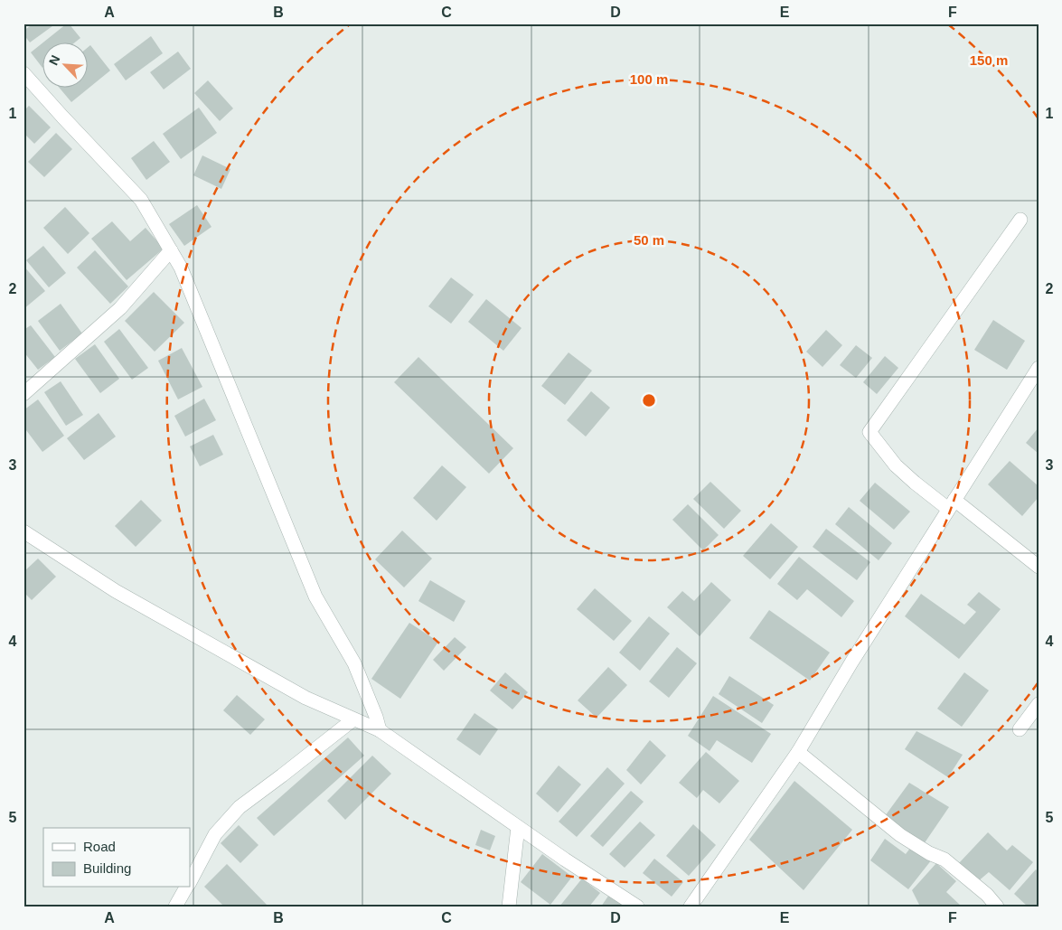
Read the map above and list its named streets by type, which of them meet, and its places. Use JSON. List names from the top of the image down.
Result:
{
  "legend": ["Road", "Building"],
  "north": "top left",
  "grid": {
    "columns": [
      "A",
      "B",
      "C",
      "D",
      "E",
      "F"
    ],
    "rows": [
      "1",
      "2",
      "3",
      "4",
      "5"
    ]
  },
  "rings": ["150 m", "100 m", "50 m"]
}
